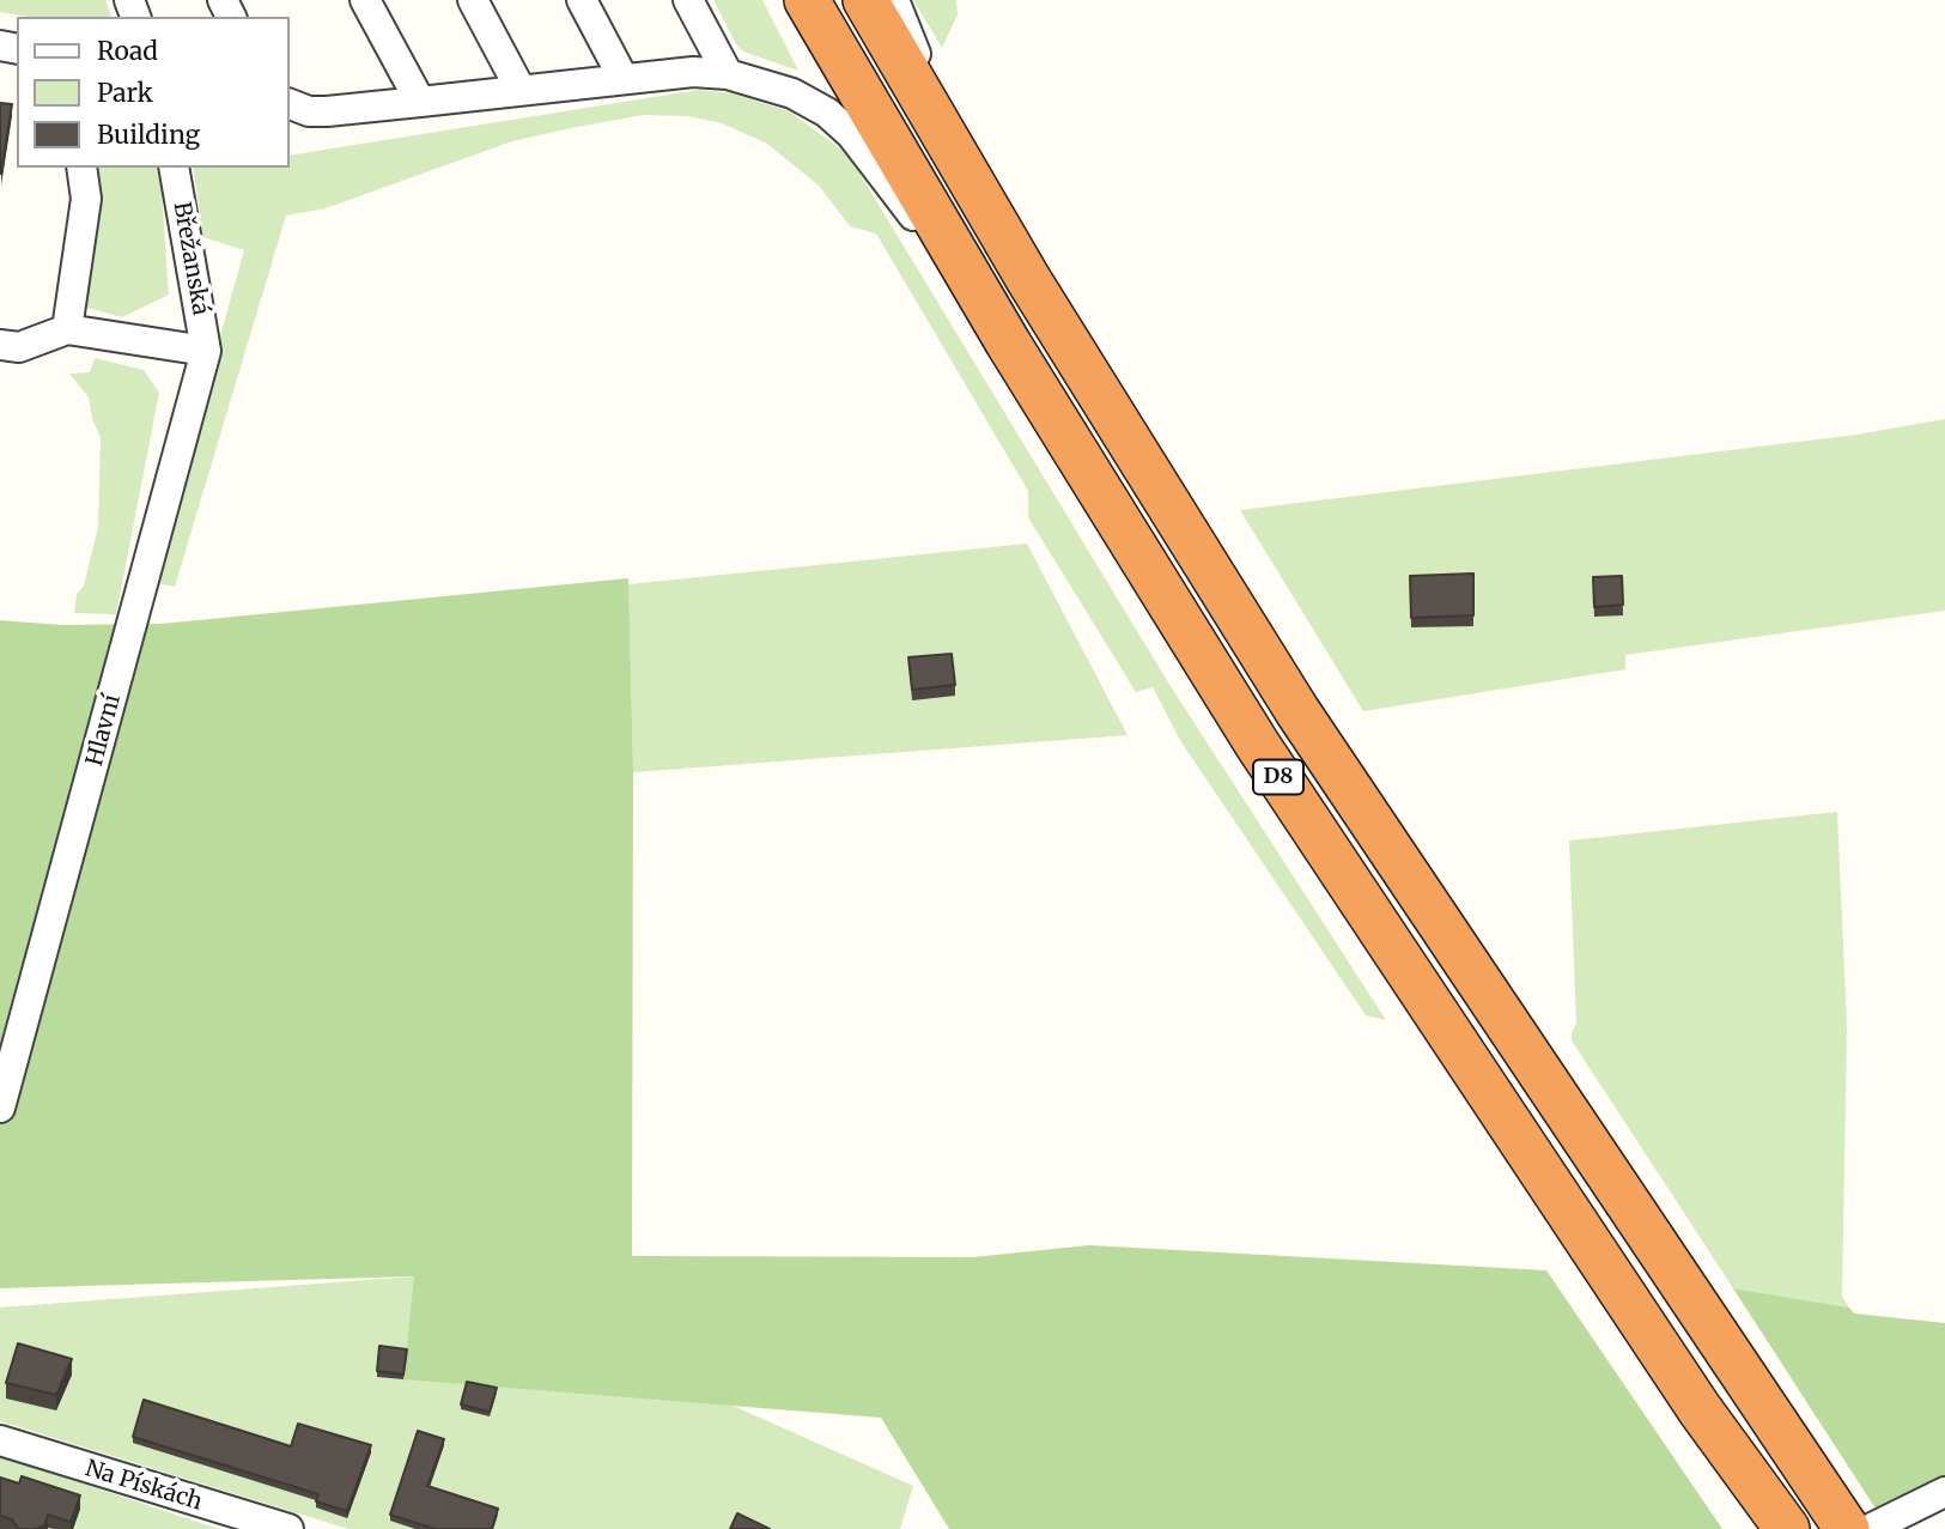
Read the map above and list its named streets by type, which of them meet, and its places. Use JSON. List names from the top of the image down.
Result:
{
  "streets": {
    "highway": ["D8"],
    "street": ["Břežanská", "Hlavní", "Na Pískách"]
  },
  "crossings": [
    ["Břežanská", "Hlavní"]
  ],
  "legend": ["Road", "Park", "Building"]
}
